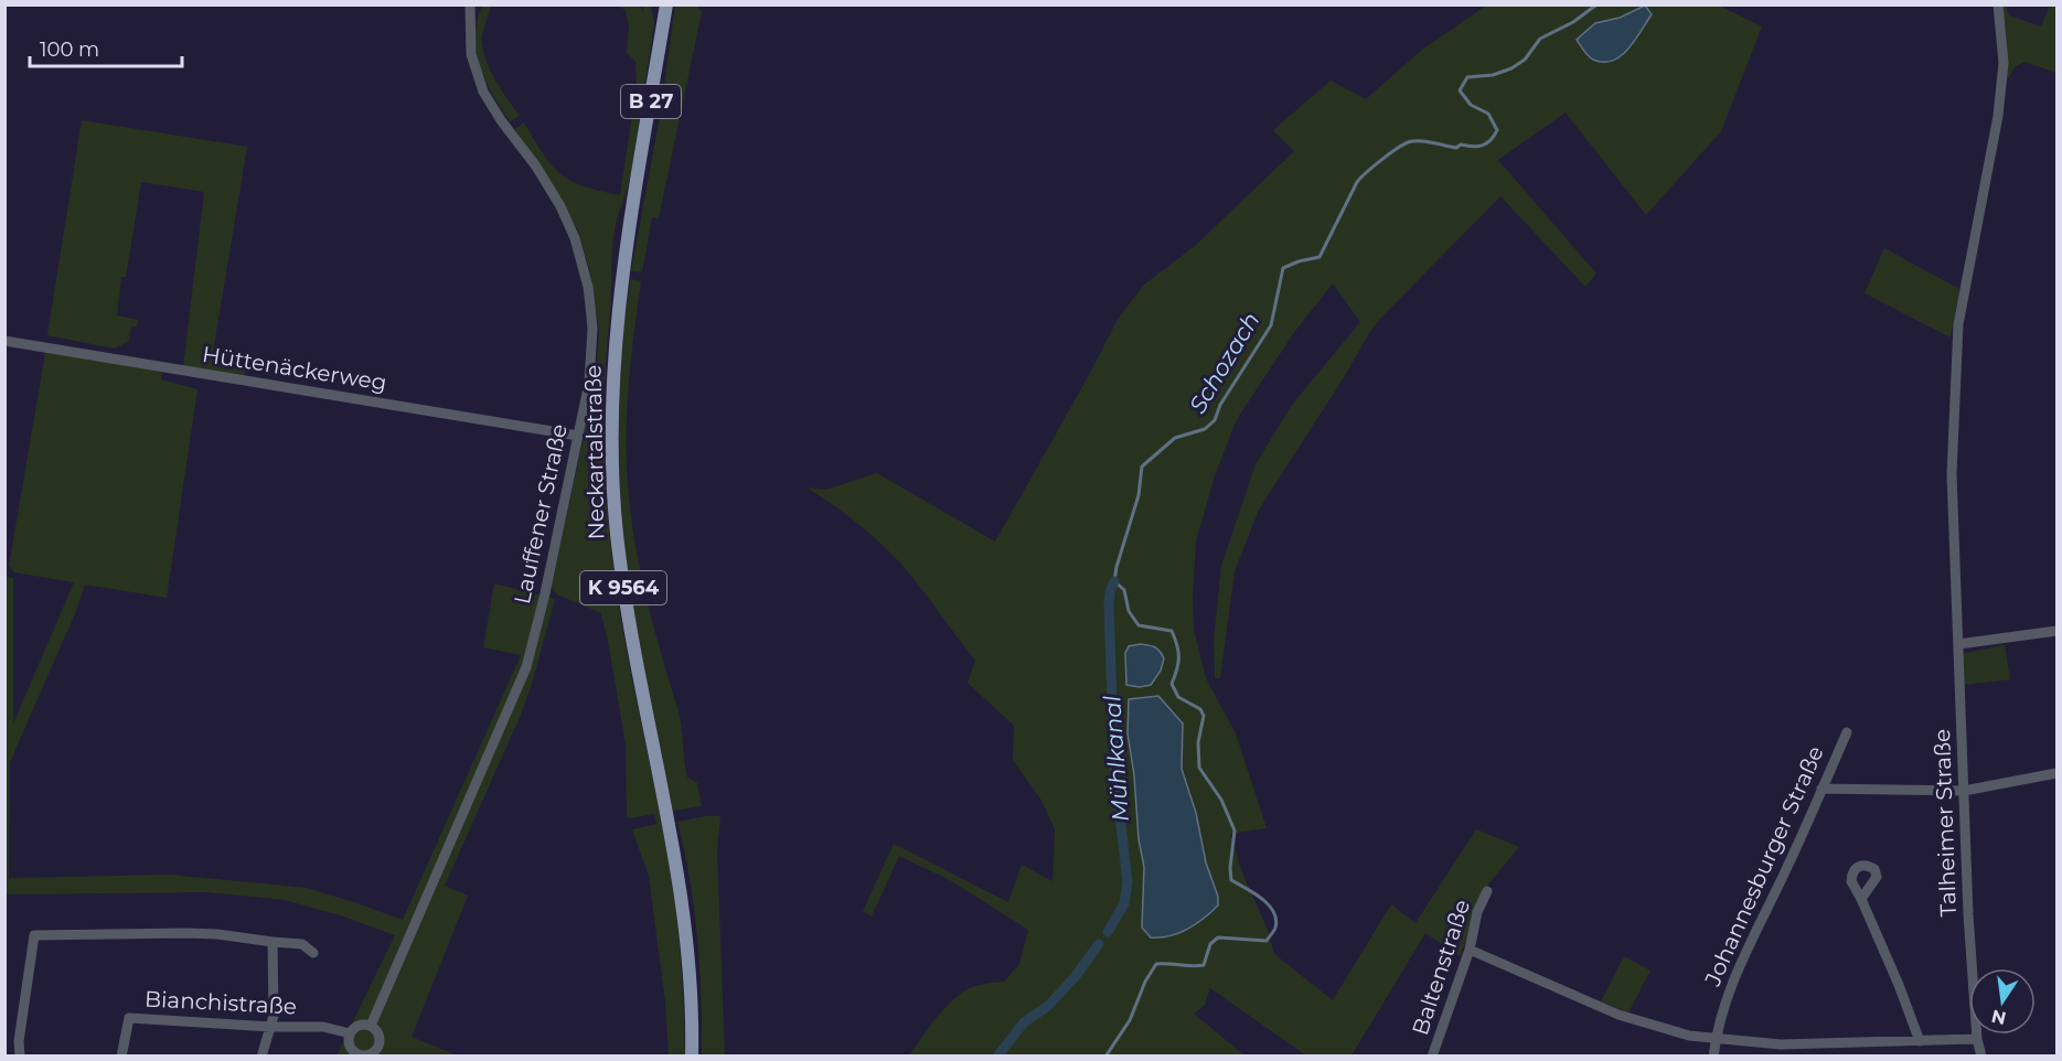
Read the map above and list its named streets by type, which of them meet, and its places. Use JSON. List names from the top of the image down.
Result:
{
  "streets": {
    "main road": ["B 27", "Neckartalstraße", "K 9564"],
    "street": [
      "Hüttenäckerweg",
      "Lauffener Straße",
      "Talheimer Straße",
      "Johannesburger Straße",
      "Baltenstraße",
      "Bianchistraße"
    ]
  },
  "crossings": [
    ["Hüttenäckerweg", "Lauffener Straße"],
    ["Lauffener Straße", "Bianchistraße"]
  ],
  "water": ["Schozach", "Mühlkanal"],
  "scale_bar": "100 m",
  "north": "bottom"
}
